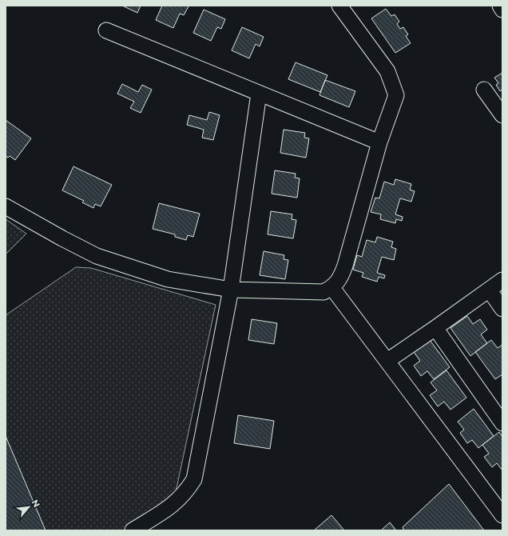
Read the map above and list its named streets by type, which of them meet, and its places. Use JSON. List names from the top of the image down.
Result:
{
  "north": "top right"
}
